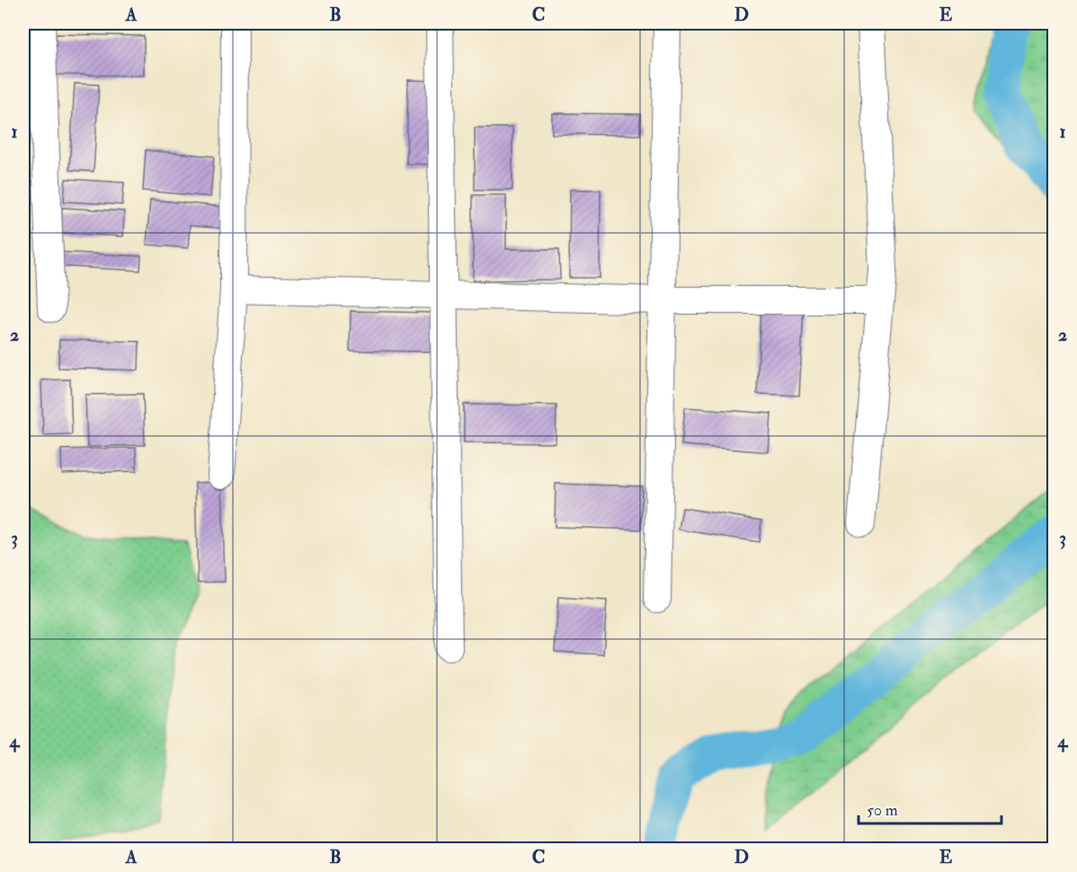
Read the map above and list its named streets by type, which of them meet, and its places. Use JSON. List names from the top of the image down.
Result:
{
  "scale_bar": "50 m",
  "grid": {
    "columns": [
      "A",
      "B",
      "C",
      "D",
      "E"
    ],
    "rows": [
      "1",
      "2",
      "3",
      "4"
    ]
  }
}
